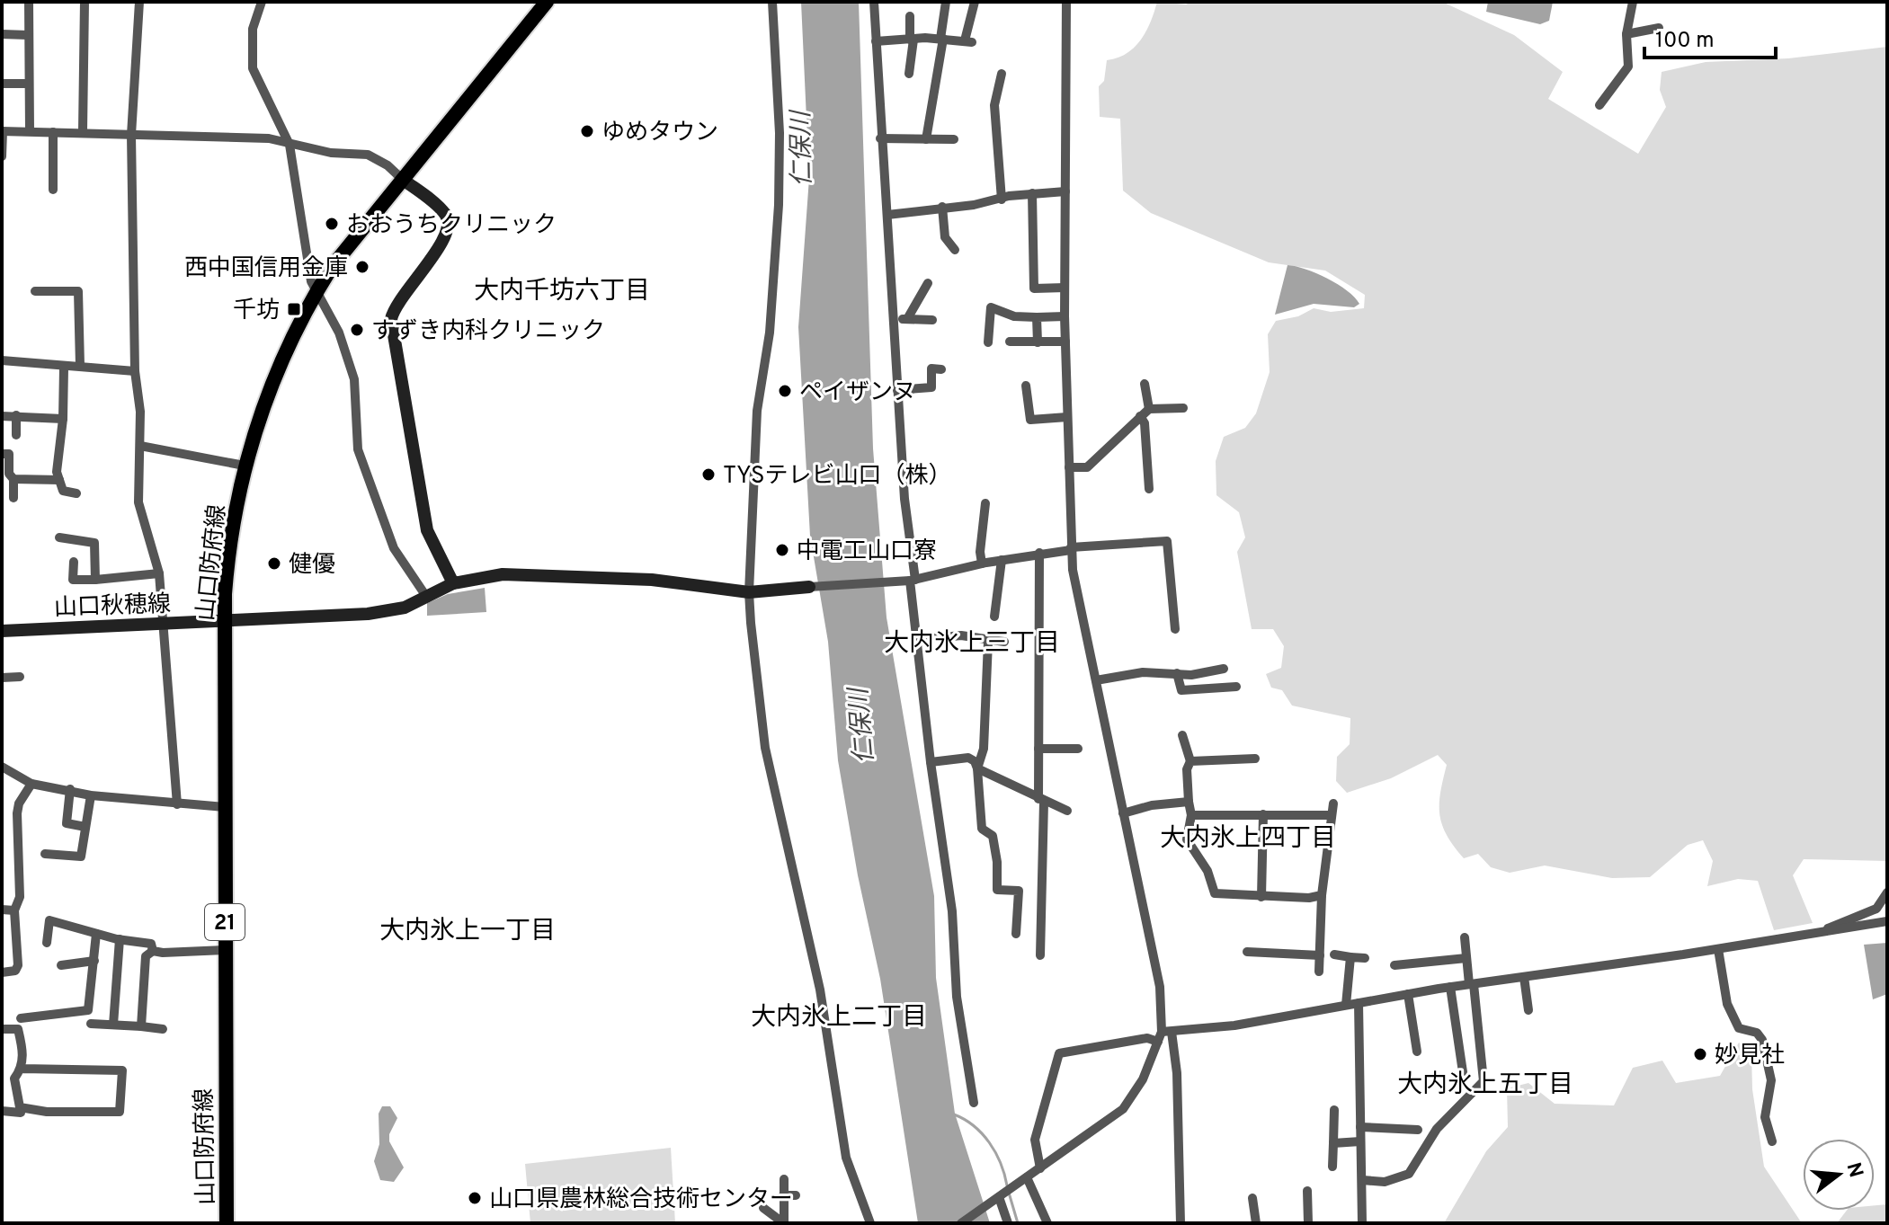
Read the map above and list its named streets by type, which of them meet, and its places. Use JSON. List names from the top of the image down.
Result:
{
  "streets": {
    "main road": ["山口防府線", "21"],
    "street": ["山口秋穂線"]
  },
  "crossings": [
    ["山口防府線", "山口秋穂線"]
  ],
  "districts": [
    "大内千坊六丁目",
    "大内氷上三丁目",
    "大内氷上四丁目",
    "大内氷上一丁目",
    "大内氷上二丁目",
    "大内氷上五丁目"
  ],
  "water": ["仁保川"],
  "places": {
    "other": [
      "ゆめタウン",
      "おおうちクリニック",
      "西中国信用金庫",
      "すずき内科クリニック",
      "ペイザンヌ",
      "TYSテレビ山口（株）",
      "中電工山口寮",
      "健優",
      "妙見社",
      "山口県農林総合技術センター"
    ],
    "transit": ["千坊"]
  },
  "scale_bar": "100 m",
  "north": "right"
}
